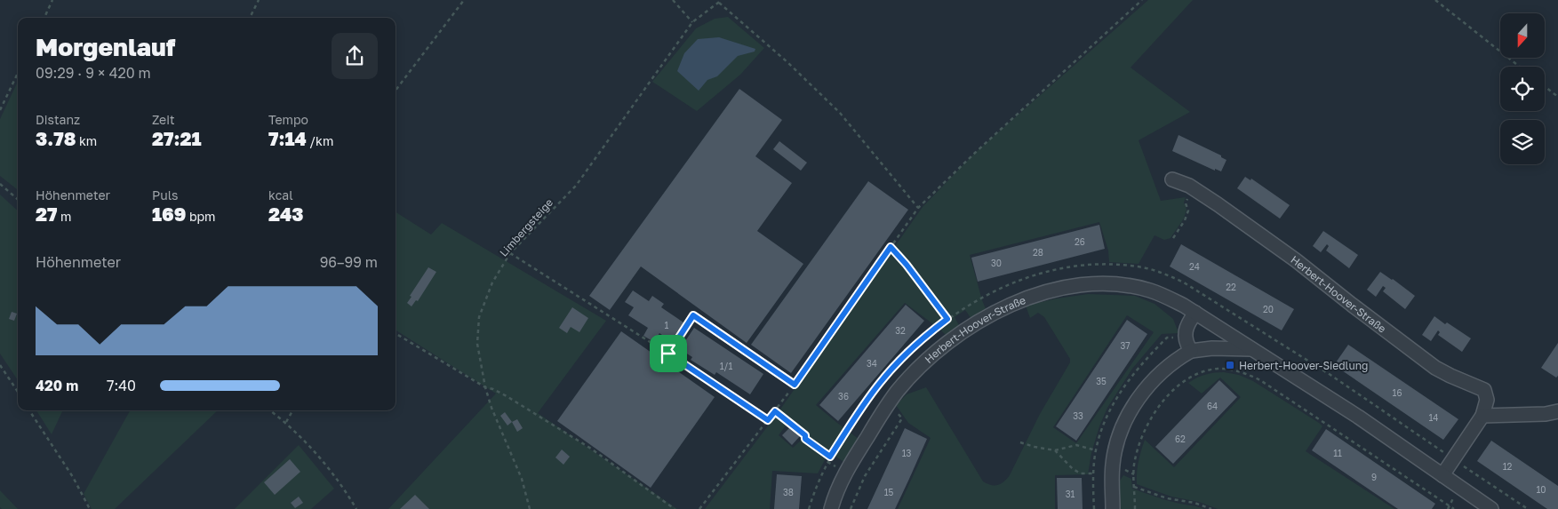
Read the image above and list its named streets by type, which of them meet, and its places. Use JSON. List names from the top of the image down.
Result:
{
  "streets": {
    "street": ["Herbert-Hoover-Straße"],
    "path": ["Limbergsteige"]
  },
  "places": {
    "transit": ["Herbert-Hoover-Siedlung"]
  },
  "house_numbers": [
    "26",
    "28",
    "30",
    "24",
    "22",
    "20",
    "1",
    "32",
    "37",
    "34",
    "1/1",
    "35",
    "16",
    "36",
    "64",
    "33",
    "14",
    "62",
    "13",
    "11",
    "12",
    "9",
    "10",
    "38",
    "15",
    "31"
  ],
  "north": "bottom",
  "page": {
    "heading": ["Morgenlauf", "09:29 · 9 × 420 m"],
    "stats": [
      ["Distanz", "3.78 km"],
      ["Zeit", "27:21"],
      ["Tempo", "7:14 /km"],
      ["Höhenmeter", "27 m"],
      ["Puls", "169 bpm"],
      ["kcal", "243"]
    ],
    "chart": ["Höhenmeter", "96–99 m"],
    "list": [
      {
        "name": "420 m",
        "note": "7:40"
      }
    ]
  }
}
